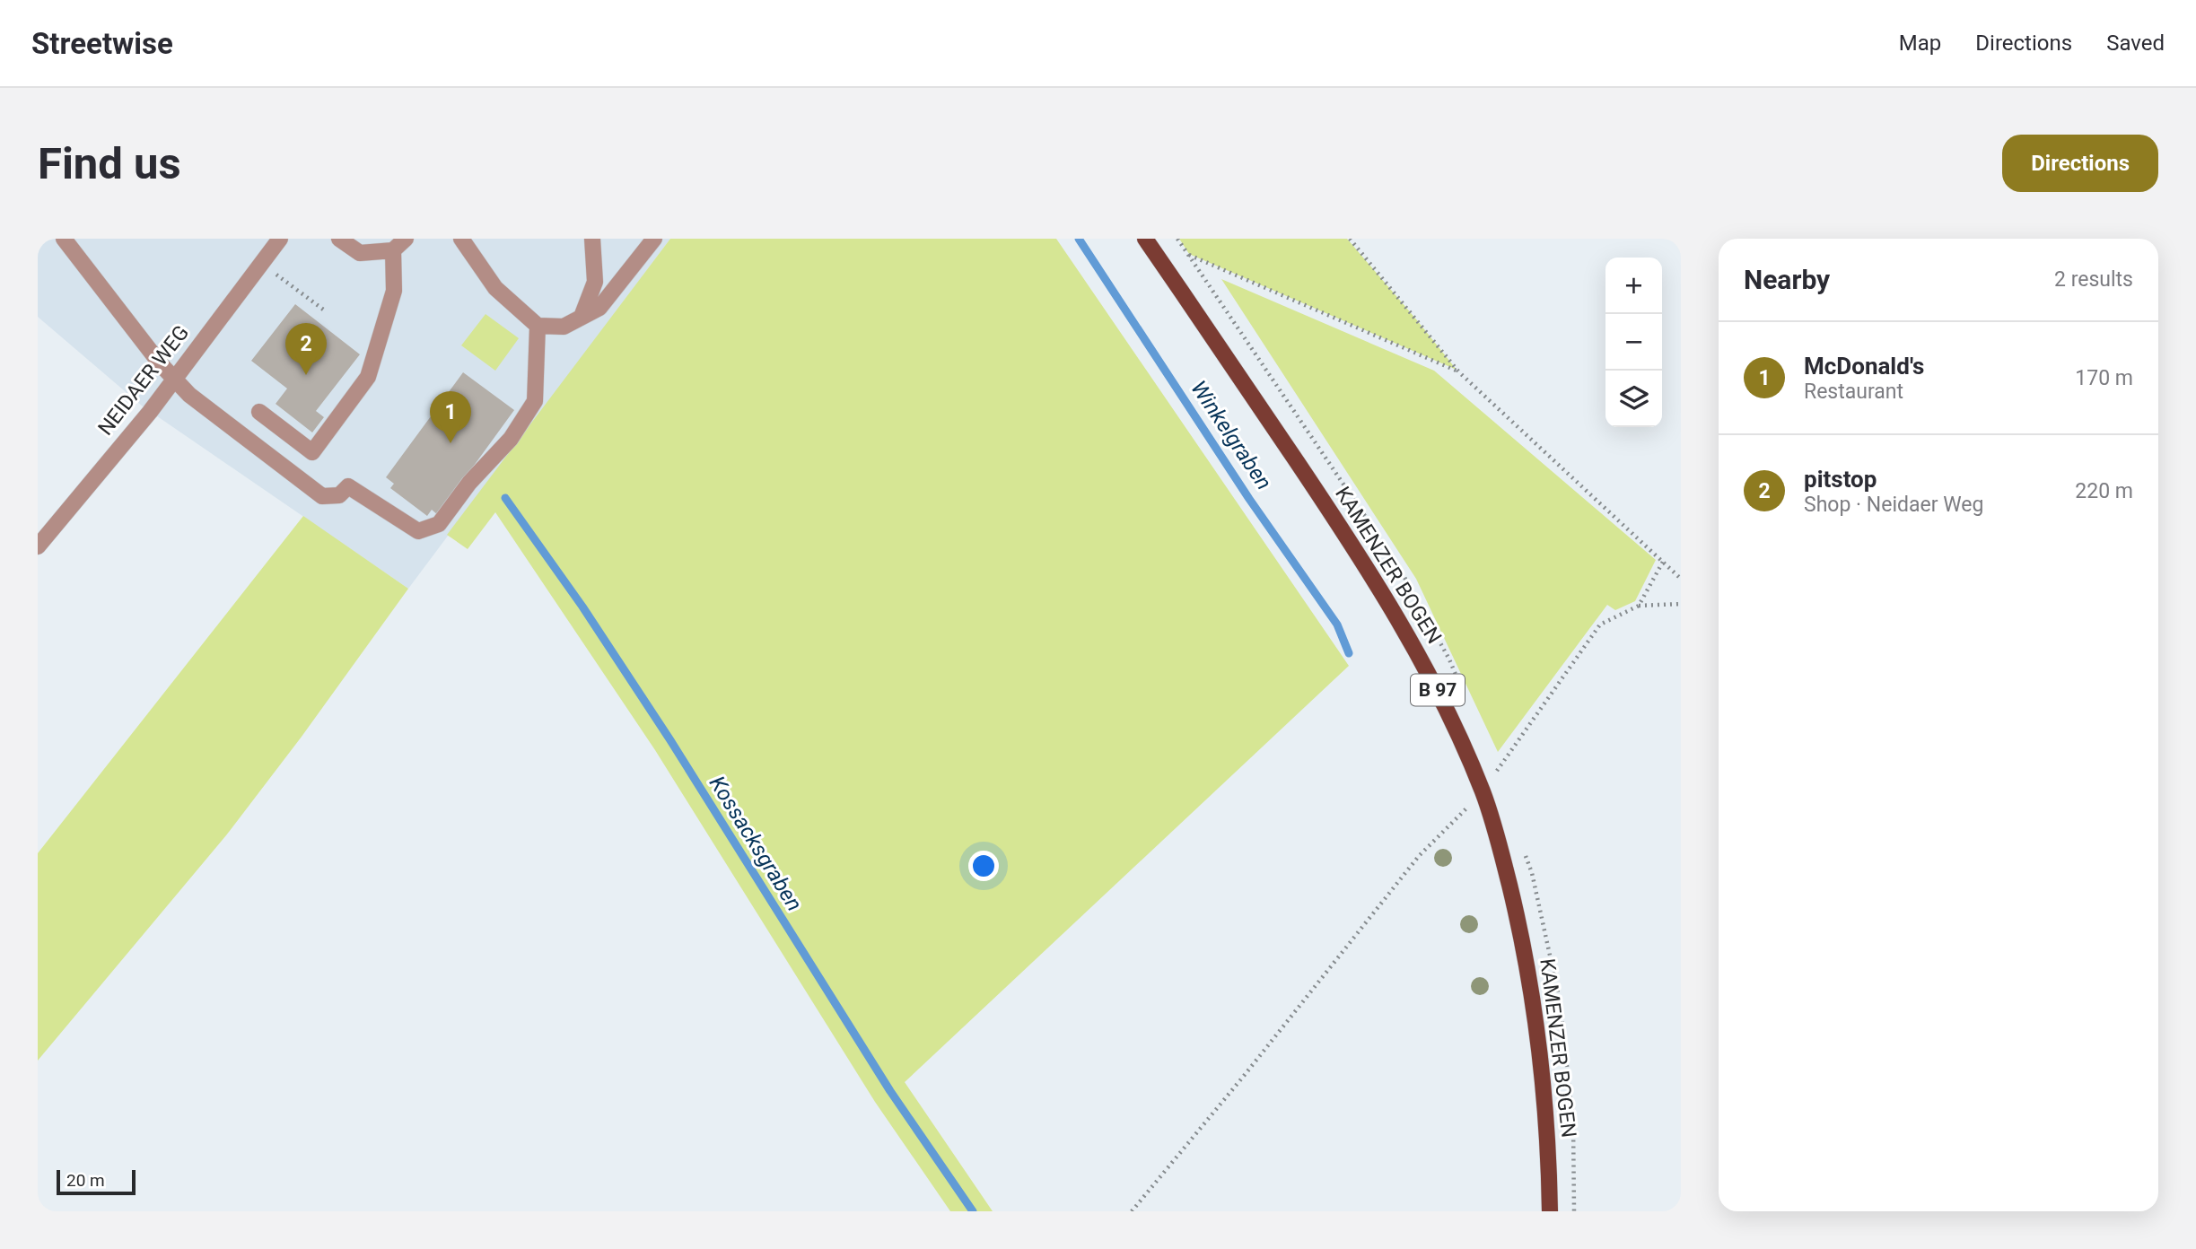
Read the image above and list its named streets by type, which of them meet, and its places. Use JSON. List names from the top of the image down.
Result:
{
  "streets": {
    "main road": ["KAMENZER BOGEN", "B 97"],
    "street": ["NEIDAER WEG"]
  },
  "water": ["Winkelgraben", "Kossacksgraben"],
  "scale_bar": "20 m",
  "page": {
    "header": "Streetwise",
    "nav": ["Map", "Directions", "Saved"],
    "buttons": "Directions",
    "title": "Find us",
    "heading": ["Nearby", "2 results"],
    "map_buttons": ["+", "−"],
    "list": [
      {
        "mark": "1",
        "name": "McDonald's",
        "note": "Restaurant",
        "value": "170 m"
      },
      {
        "mark": "2",
        "name": "pitstop",
        "note": "Shop · Neidaer Weg",
        "value": "220 m"
      }
    ],
    "pins": ["2", "1"],
    "scale": "20 m"
  }
}
